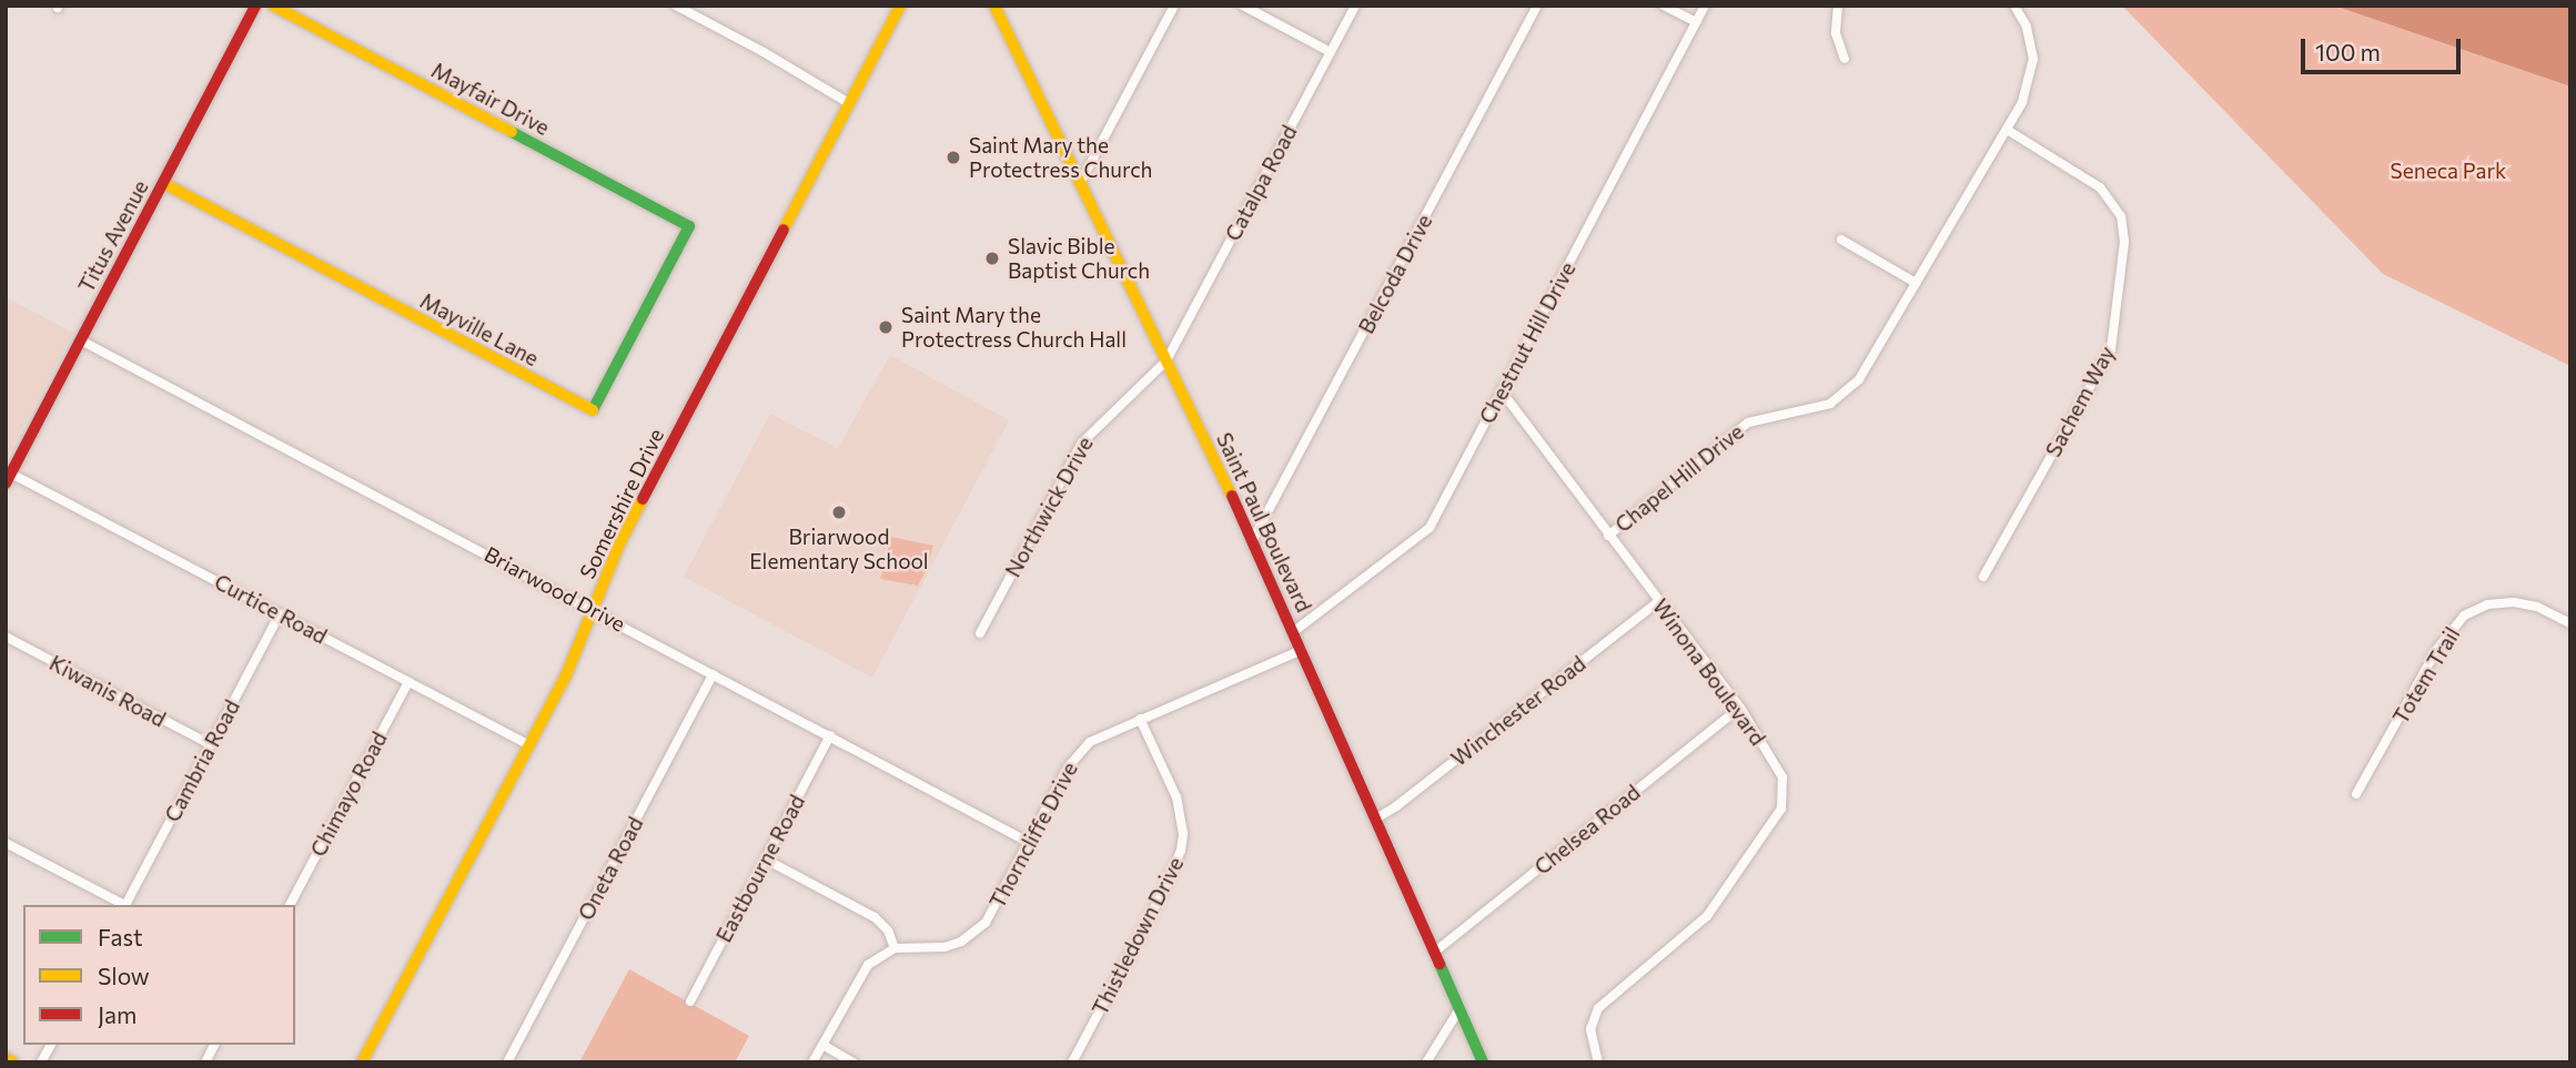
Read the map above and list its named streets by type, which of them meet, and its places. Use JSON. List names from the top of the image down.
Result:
{
  "streets": {
    "street": [
      "Mayfair Drive",
      "Catalpa Road",
      "Titus Avenue",
      "Belcoda Drive",
      "Mayville Lane",
      "Chestnut Hill Drive",
      "Sachem Way",
      "Chapel Hill Drive",
      "Somershire Drive",
      "Northwick Drive",
      "Saint Paul Boulevard",
      "Briarwood Drive",
      "Curtice Road",
      "Winona Boulevard",
      "Totem Trail",
      "Kiwanis Road",
      "Winchester Road",
      "Cambria Road",
      "Chimayo Road",
      "Chelsea Road",
      "Thorncliffe Drive",
      "Oneta Road",
      "Eastbourne Road",
      "Thistledown Drive"
    ]
  },
  "crossings": [
    ["Mayfair Drive", "Mayville Lane"],
    ["Catalpa Road", "Northwick Drive"],
    ["Catalpa Road", "Saint Paul Boulevard"],
    ["Titus Avenue", "Mayville Lane"],
    ["Titus Avenue", "Briarwood Drive"],
    ["Titus Avenue", "Curtice Road"],
    ["Belcoda Drive", "Saint Paul Boulevard"],
    ["Chestnut Hill Drive", "Saint Paul Boulevard"],
    ["Chestnut Hill Drive", "Winona Boulevard"],
    ["Sachem Way", "Chapel Hill Drive"],
    ["Chapel Hill Drive", "Winona Boulevard"],
    ["Somershire Drive", "Briarwood Drive"],
    ["Somershire Drive", "Curtice Road"],
    ["Northwick Drive", "Saint Paul Boulevard"],
    ["Saint Paul Boulevard", "Winchester Road"],
    ["Saint Paul Boulevard", "Chelsea Road"],
    ["Saint Paul Boulevard", "Thorncliffe Drive"],
    ["Briarwood Drive", "Thorncliffe Drive"],
    ["Briarwood Drive", "Oneta Road"],
    ["Briarwood Drive", "Eastbourne Road"],
    ["Curtice Road", "Cambria Road"],
    ["Curtice Road", "Chimayo Road"],
    ["Winona Boulevard", "Winchester Road"],
    ["Winona Boulevard", "Chelsea Road"],
    ["Kiwanis Road", "Cambria Road"],
    ["Thorncliffe Drive", "Thistledown Drive"]
  ],
  "parks": ["Seneca Park"],
  "places": [
    "Saint Mary the Protectress Church",
    "Slavic Bible Baptist Church",
    "Saint Mary the Protectress Church Hall",
    "Briarwood Elementary School"
  ],
  "legend": ["Fast", "Slow", "Jam"],
  "scale_bar": "100 m"
}
